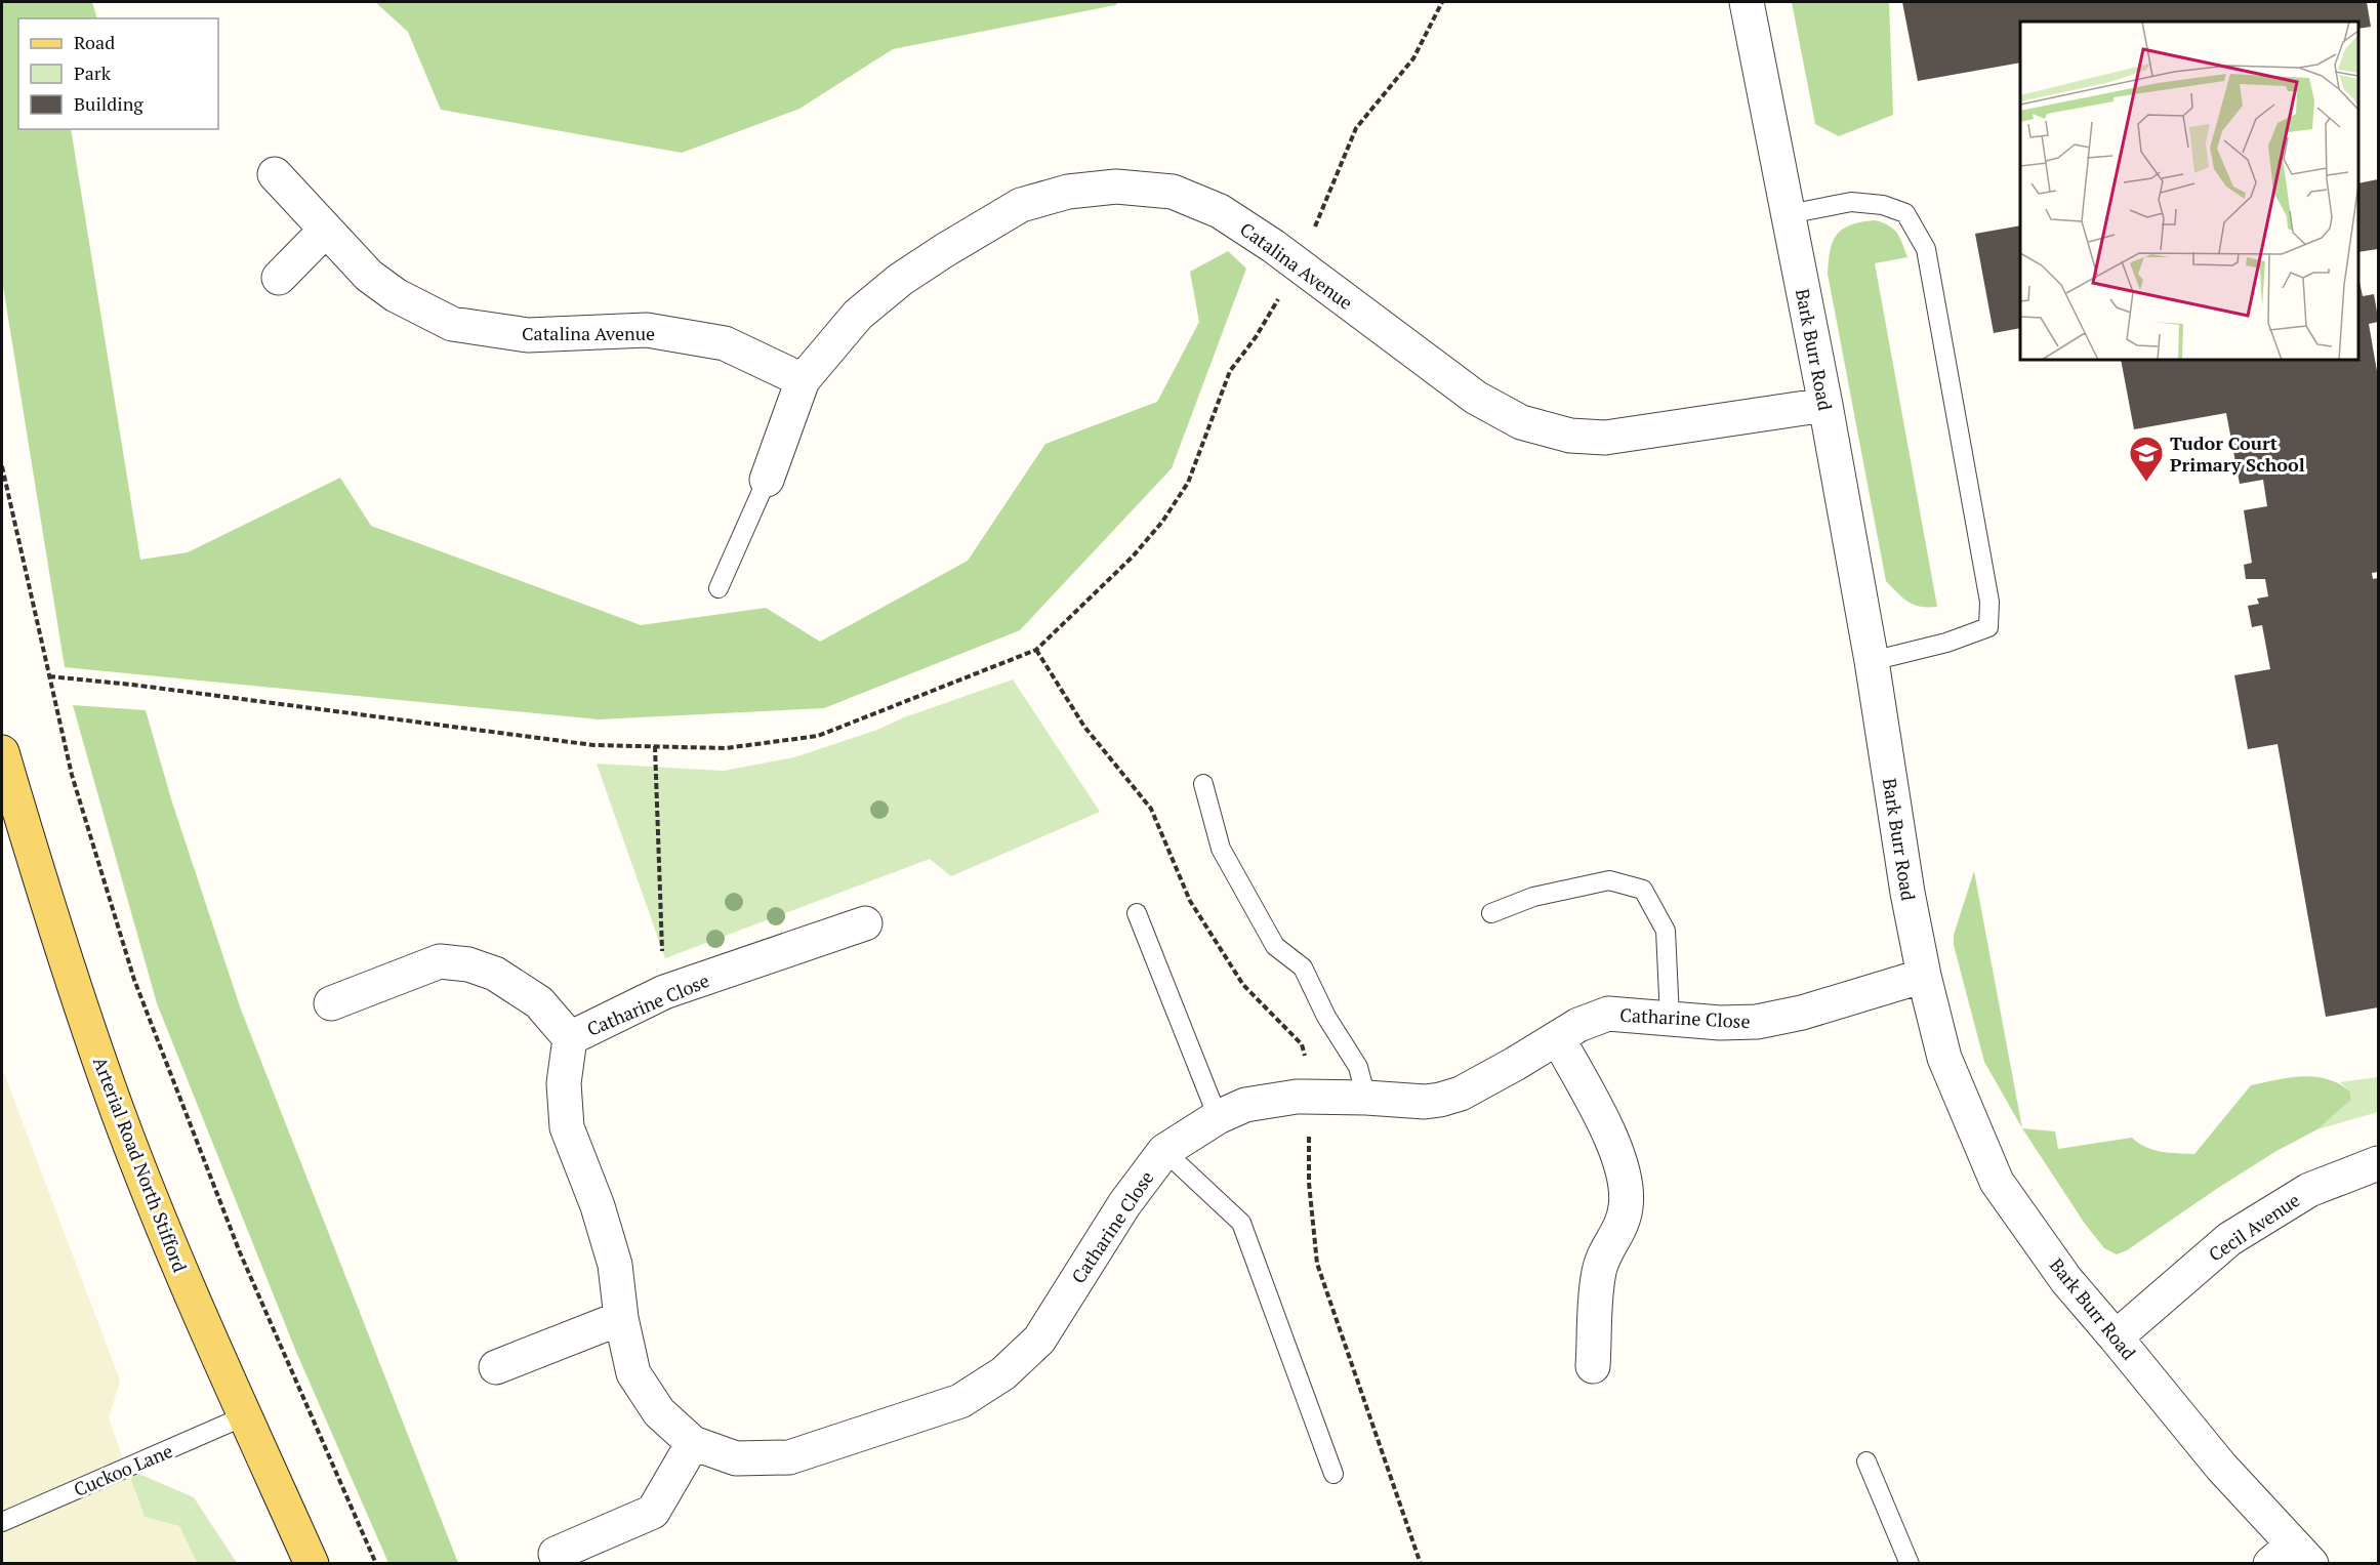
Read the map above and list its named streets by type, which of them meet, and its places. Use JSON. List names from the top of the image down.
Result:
{
  "streets": {
    "main road": ["Arterial Road North Stifford"],
    "street": [
      "Catalina Avenue",
      "Bark Burr Road",
      "Catharine Close",
      "Cecil Avenue"
    ],
    "lane": ["Cuckoo Lane"]
  },
  "crossings": [
    ["Catalina Avenue", "Bark Burr Road"],
    ["Bark Burr Road", "Catharine Close"],
    ["Bark Burr Road", "Cecil Avenue"],
    ["Arterial Road North Stifford", "Cuckoo Lane"]
  ],
  "places": {
    "school or university": ["Tudor Court Primary School"]
  },
  "legend": ["Road", "Park", "Building"]
}
